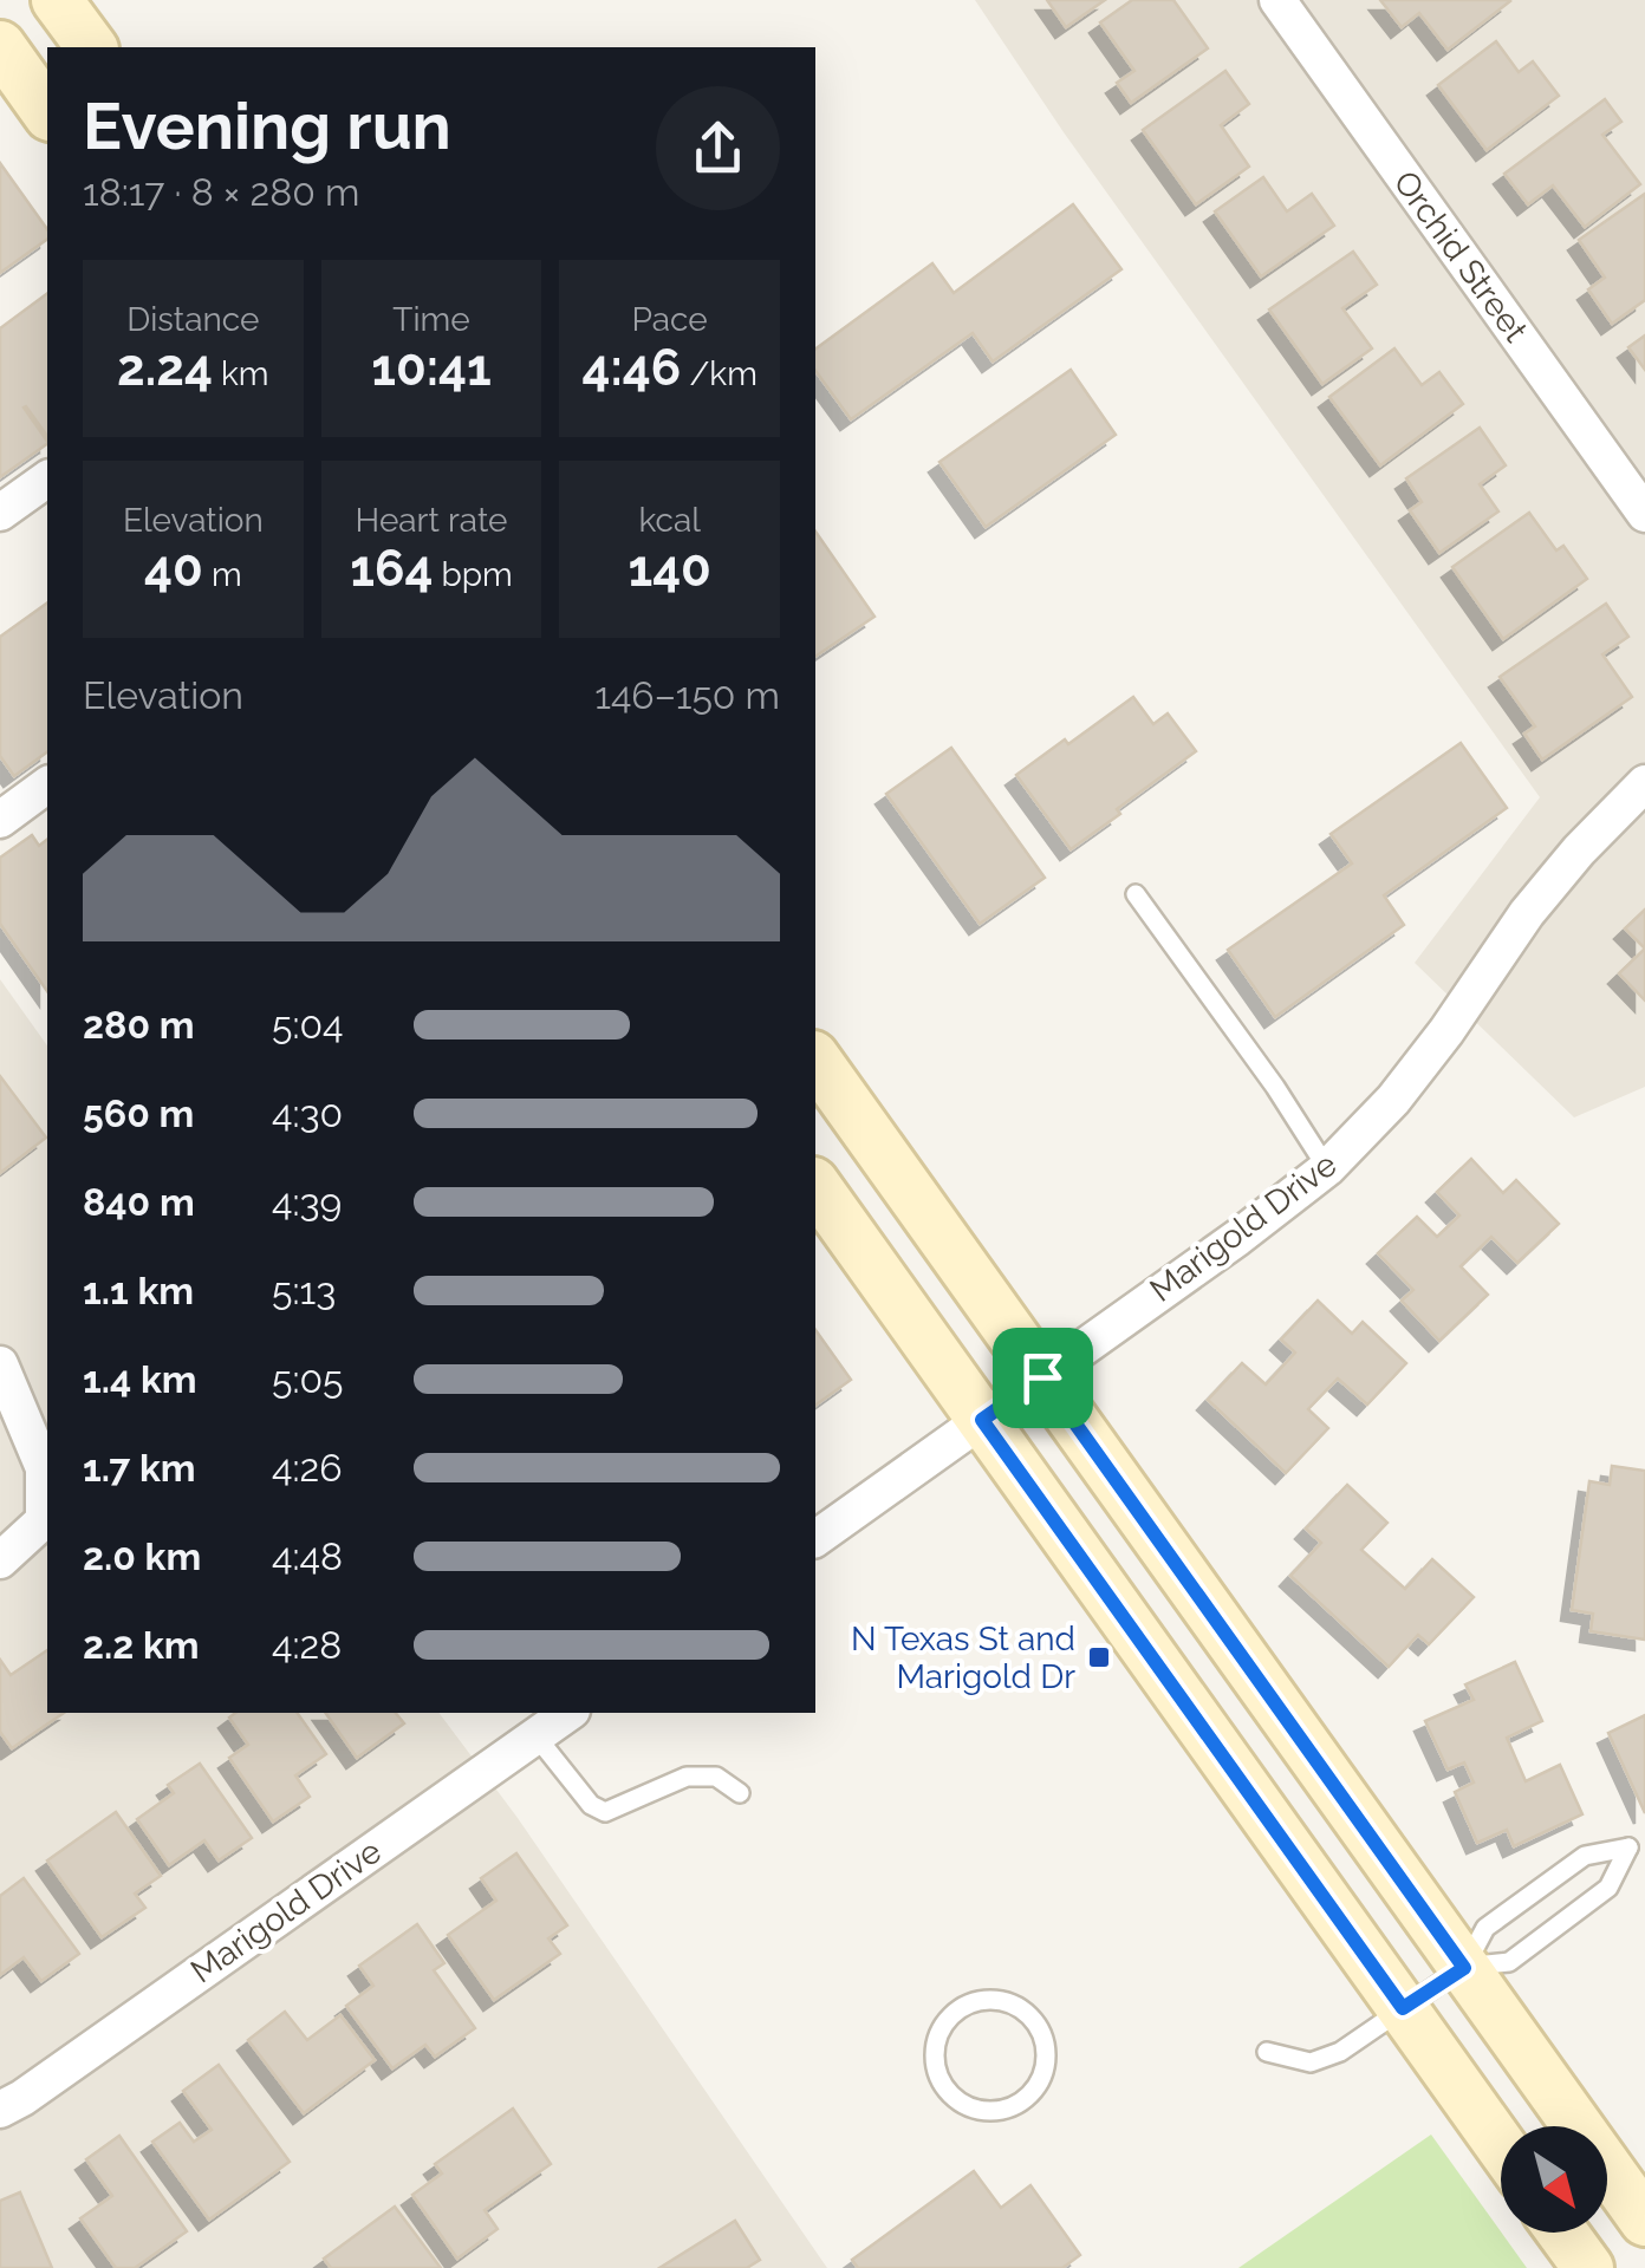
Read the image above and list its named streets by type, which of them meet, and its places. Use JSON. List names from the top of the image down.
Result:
{
  "streets": {
    "street": ["Orchid Street", "Marigold Drive"]
  },
  "places": {
    "transit": ["N Texas St and Marigold Dr"]
  },
  "north": "bottom right",
  "page": {
    "heading": ["Evening run", "18:17 · 8 × 280 m"],
    "stats": [
      ["Distance", "2.24 km"],
      ["Time", "10:41"],
      ["Pace", "4:46 /km"],
      ["Elevation", "40 m"],
      ["Heart rate", "164 bpm"],
      ["kcal", "140"]
    ],
    "chart": ["Elevation", "146–150 m"],
    "list": [
      {
        "name": "280 m",
        "note": "5:04"
      },
      {
        "name": "560 m",
        "note": "4:30"
      },
      {
        "name": "840 m",
        "note": "4:39"
      },
      {
        "name": "1.1 km",
        "note": "5:13"
      },
      {
        "name": "1.4 km",
        "note": "5:05"
      },
      {
        "name": "1.7 km",
        "note": "4:26"
      },
      {
        "name": "2.0 km",
        "note": "4:48"
      },
      {
        "name": "2.2 km",
        "note": "4:28"
      }
    ]
  }
}
